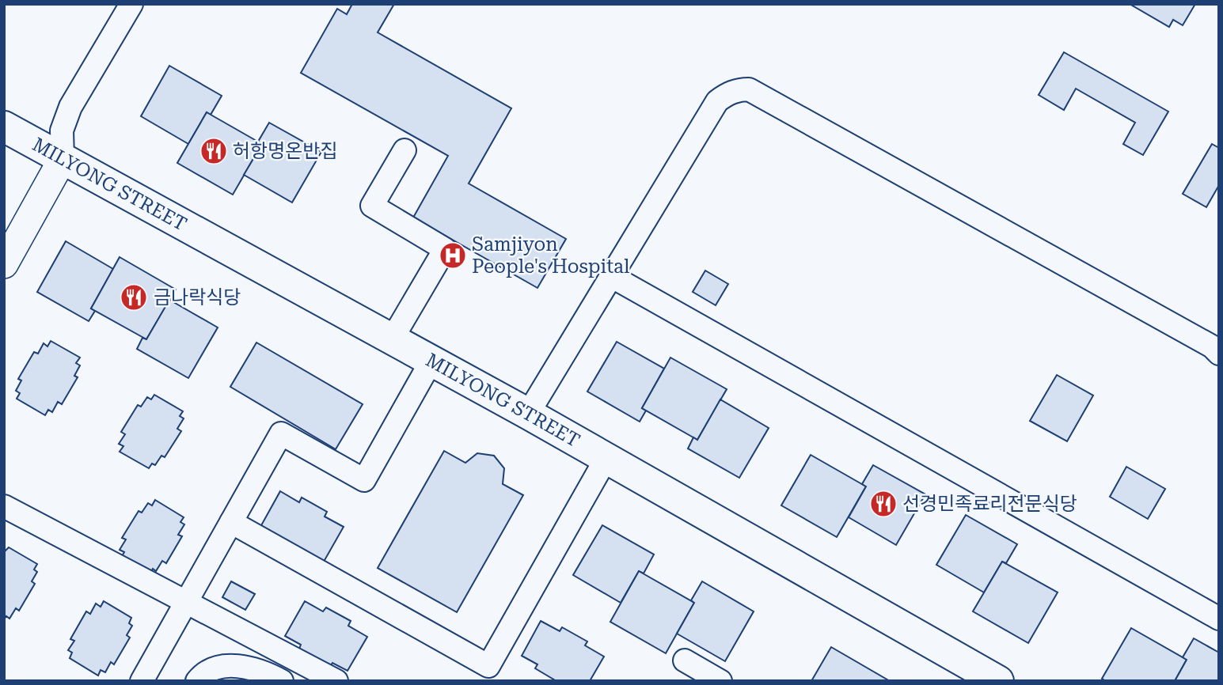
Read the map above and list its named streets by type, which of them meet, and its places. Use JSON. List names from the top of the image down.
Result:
{
  "streets": {
    "main road": ["MILYONG STREET"]
  },
  "places": {
    "restaurant": ["허항명온반집", "금나락식당", "선경민족료리전문식당"],
    "hospital": ["Samjiyon People's Hospital"]
  }
}
